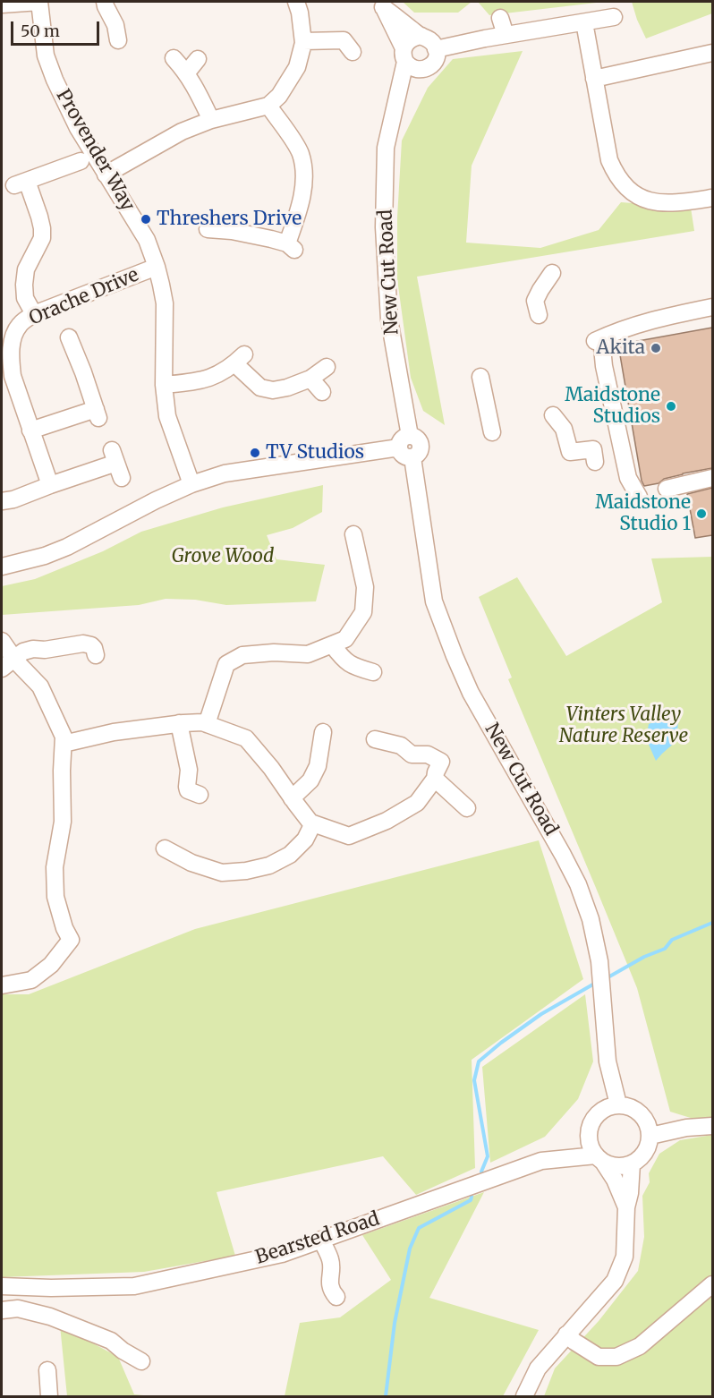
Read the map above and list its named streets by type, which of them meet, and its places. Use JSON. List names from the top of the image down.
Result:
{
  "streets": {
    "street": [
      "Provender Way",
      "New Cut Road",
      "Orache Drive",
      "Bearsted Road"
    ]
  },
  "crossings": [
    ["Provender Way", "Orache Drive"],
    ["New Cut Road", "Bearsted Road"]
  ],
  "parks": ["Grove Wood", "Vinters Valley Nature Reserve"],
  "places": [
    "Threshers Drive",
    "Akita",
    "Maidstone Studios",
    "TV Studios",
    "Maidstone Studio 1"
  ],
  "scale_bar": "50 m"
}
